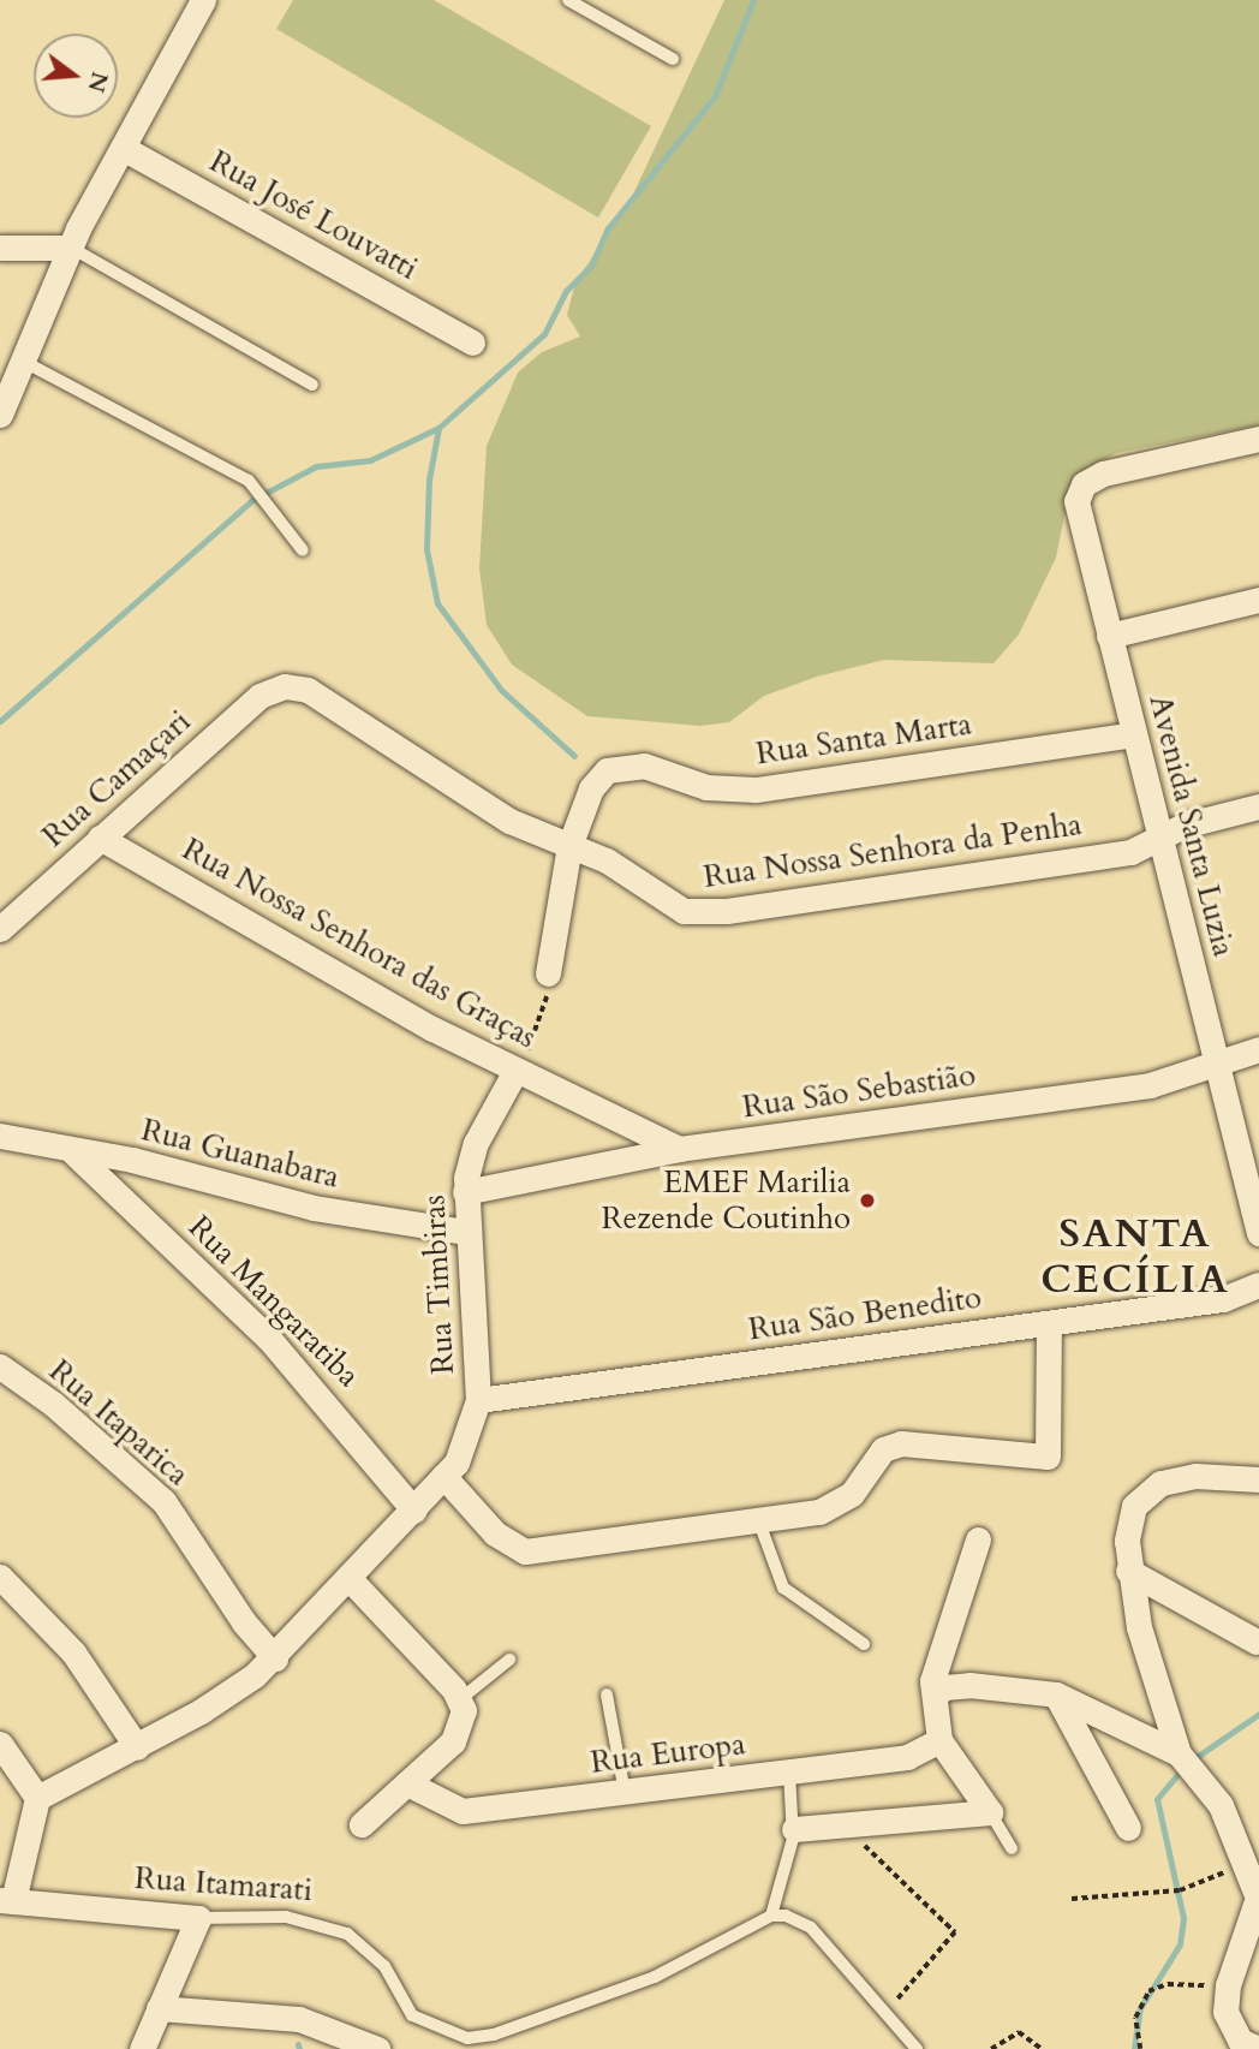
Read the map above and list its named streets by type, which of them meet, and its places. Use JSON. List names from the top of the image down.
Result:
{
  "streets": {
    "street": [
      "Rua José Louvatti",
      "Rua Santa Marta",
      "Rua Camaçari",
      "Avenida Santa Luzia",
      "Rua Nossa Senhora da Penha",
      "Rua Nossa Senhora das Graças",
      "Rua São Sebastião",
      "Rua Guanabara",
      "Rua Timbiras",
      "Rua Mangaratiba",
      "Rua São Benedito",
      "Rua Itaparica",
      "Rua Europa",
      "Rua Itamarati"
    ]
  },
  "crossings": [
    ["Rua Santa Marta", "Avenida Santa Luzia"],
    ["Rua Santa Marta", "Rua Nossa Senhora da Penha"],
    ["Rua Camaçari", "Rua Nossa Senhora da Penha"],
    ["Rua Camaçari", "Rua Nossa Senhora das Graças"],
    ["Avenida Santa Luzia", "Rua Nossa Senhora da Penha"],
    ["Avenida Santa Luzia", "Rua São Sebastião"],
    ["Rua Nossa Senhora das Graças", "Rua São Sebastião"],
    ["Rua Nossa Senhora das Graças", "Rua Timbiras"],
    ["Rua São Sebastião", "Rua Timbiras"],
    ["Rua Guanabara", "Rua Timbiras"],
    ["Rua Guanabara", "Rua Mangaratiba"],
    ["Rua Timbiras", "Rua Mangaratiba"],
    ["Rua Timbiras", "Rua São Benedito"],
    ["Rua Timbiras", "Rua Itaparica"]
  ],
  "districts": ["SANTA CECÍLIA"],
  "places": ["EMEF Marilia Rezende Coutinho"],
  "north": "right"
}
